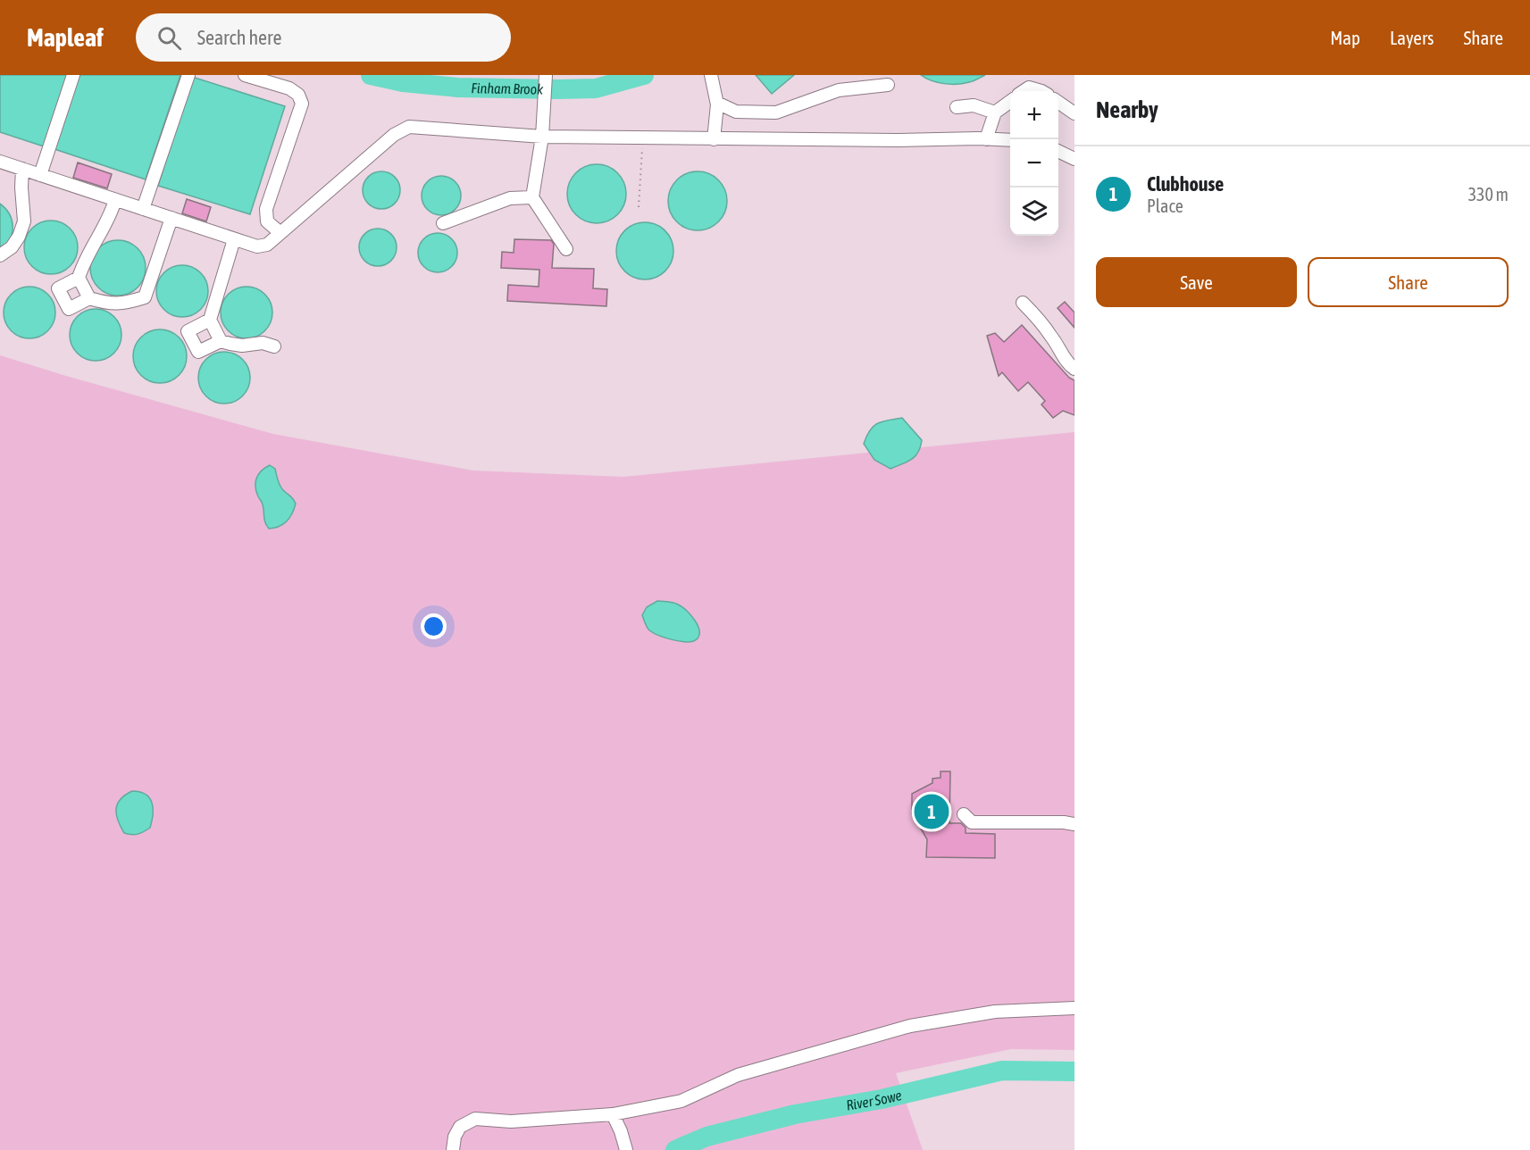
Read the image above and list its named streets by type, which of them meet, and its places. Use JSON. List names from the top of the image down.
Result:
{
  "water": ["Finham Brook", "River Sowe"],
  "page": {
    "header": "Mapleaf",
    "search": "Search here",
    "nav": ["Map", "Layers", "Share"],
    "heading": "Nearby",
    "map_buttons": ["+", "−"],
    "list": [
      {
        "mark": "1",
        "name": "Clubhouse",
        "note": "Place",
        "value": "330 m"
      }
    ],
    "buttons": ["Save", "Share"],
    "pins": "1"
  }
}
